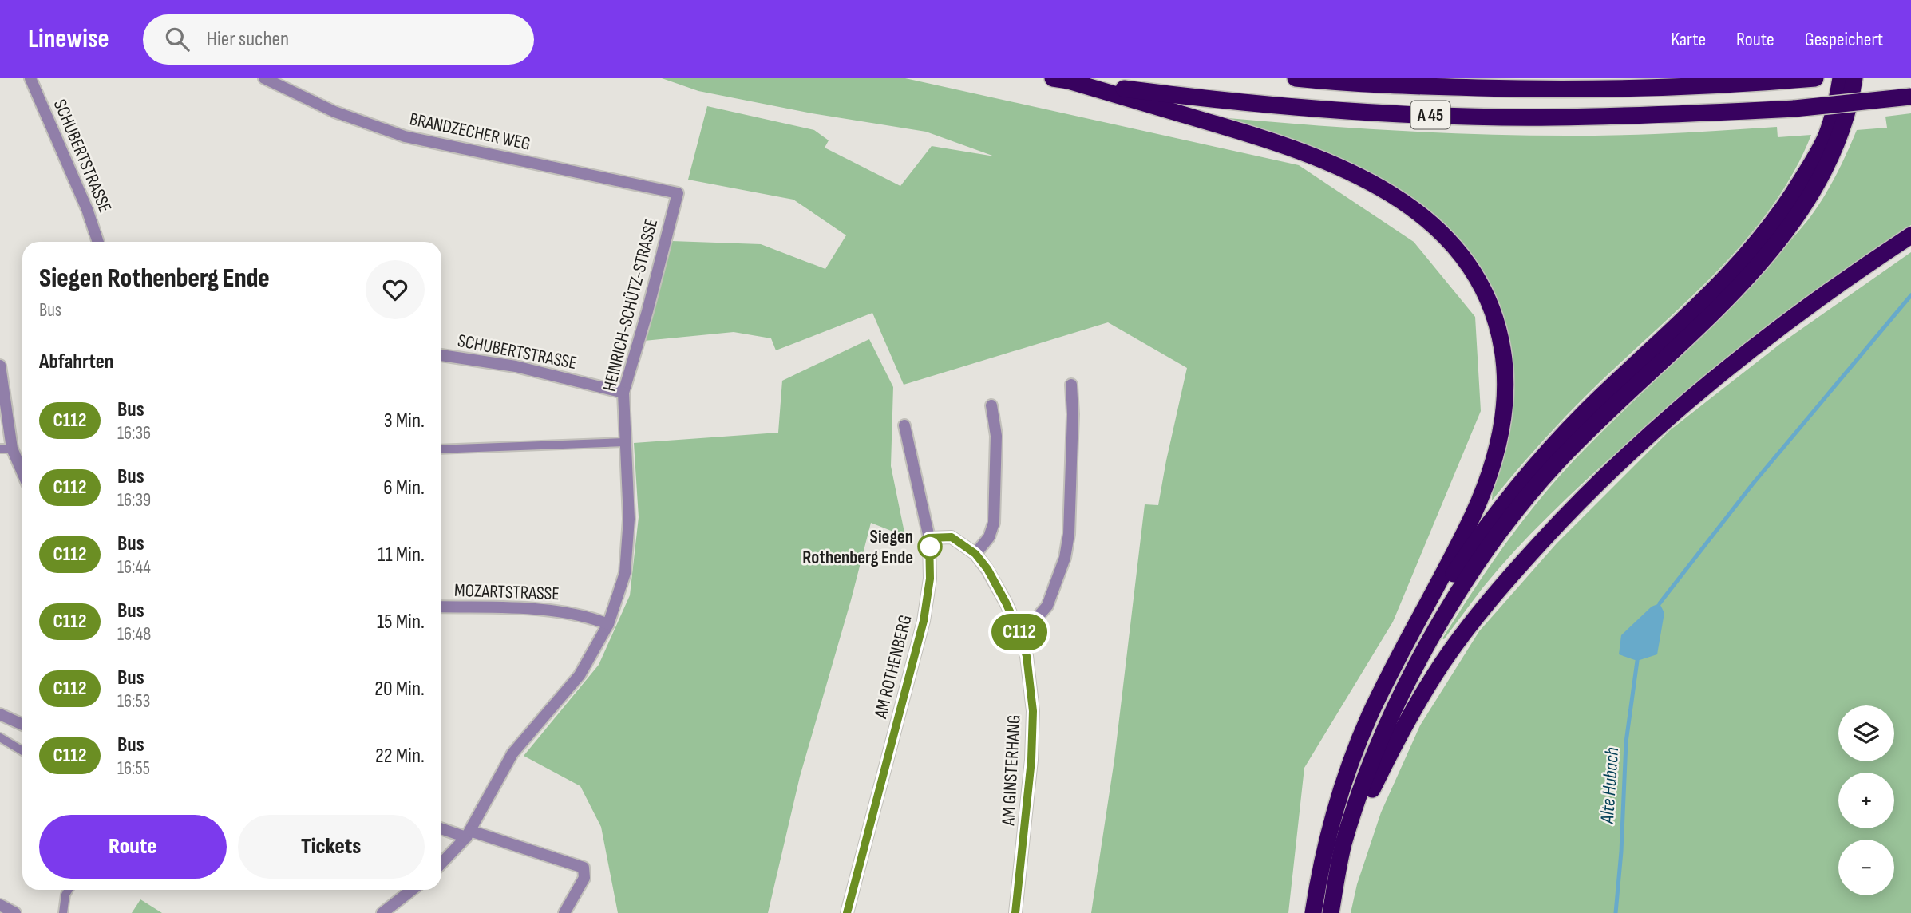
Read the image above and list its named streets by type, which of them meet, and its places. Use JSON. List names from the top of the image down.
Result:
{
  "streets": {
    "highway": ["A 45"],
    "street": [
      "BRANDZECHER WEG",
      "SCHUBERTSTRASSE",
      "HEINRICH-SCHÜTZ-STRASSE",
      "MOZARTSTRASSE",
      "AM ROTHENBERG",
      "AM GINSTERHANG"
    ]
  },
  "crossings": [
    ["BRANDZECHER WEG", "HEINRICH-SCHÜTZ-STRASSE"],
    ["SCHUBERTSTRASSE", "HEINRICH-SCHÜTZ-STRASSE"],
    ["HEINRICH-SCHÜTZ-STRASSE", "MOZARTSTRASSE"],
    ["AM ROTHENBERG", "AM GINSTERHANG"]
  ],
  "water": ["Alte Hubach"],
  "places": ["Siegen Rothenberg Ende"],
  "lines": ["bus line C112"],
  "page": {
    "header": "Linewise",
    "search": "Hier suchen",
    "nav": ["Karte", "Route", "Gespeichert"],
    "on_map": "C112",
    "heading": [
      ["Siegen Rothenberg Ende", "Bus"],
      "Abfahrten"
    ],
    "list": [
      {
        "mark": "C112",
        "name": "Bus",
        "note": "16:36",
        "value": "3 Min."
      },
      {
        "mark": "C112",
        "name": "Bus",
        "note": "16:39",
        "value": "6 Min."
      },
      {
        "mark": "C112",
        "name": "Bus",
        "note": "16:44",
        "value": "11 Min."
      },
      {
        "mark": "C112",
        "name": "Bus",
        "note": "16:48",
        "value": "15 Min."
      },
      {
        "mark": "C112",
        "name": "Bus",
        "note": "16:53",
        "value": "20 Min."
      },
      {
        "mark": "C112",
        "name": "Bus",
        "note": "16:55",
        "value": "22 Min."
      }
    ],
    "map_buttons": ["+", "−"],
    "buttons": ["Route", "Tickets"]
  }
}
